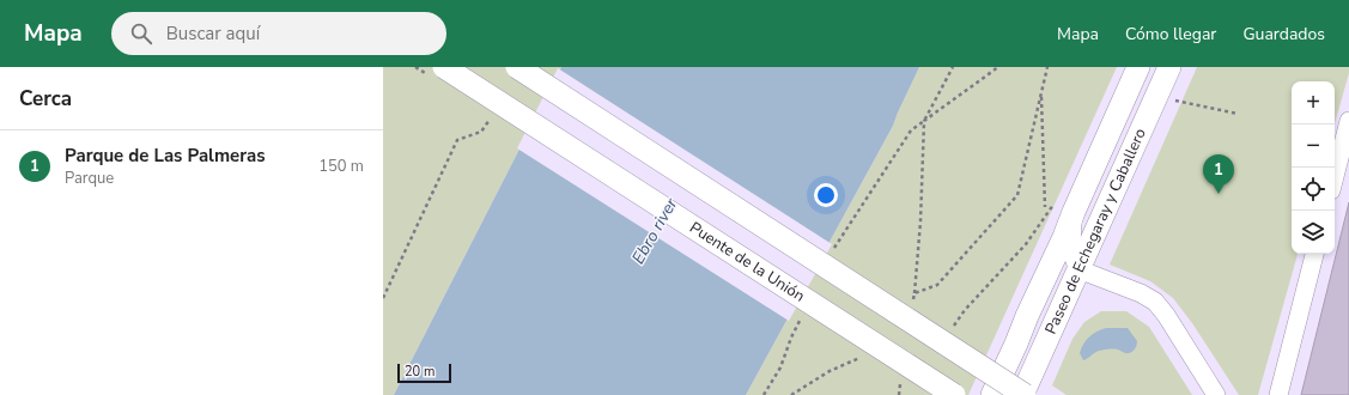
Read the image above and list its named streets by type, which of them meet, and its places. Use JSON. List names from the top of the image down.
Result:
{
  "streets": {
    "main road": ["Paseo de Echegaray y Caballero", "Puente de la Unión"]
  },
  "water": ["Ebro river"],
  "scale_bar": "20 m",
  "page": {
    "header": "Mapa",
    "search": "Buscar aquí",
    "nav": ["Mapa", "Cómo llegar", "Guardados"],
    "heading": "Cerca",
    "map_buttons": ["+", "−"],
    "list": [
      {
        "mark": "1",
        "name": "Parque de Las Palmeras",
        "note": "Parque",
        "value": "150 m"
      }
    ],
    "pins": "1",
    "scale": "20 m"
  }
}
